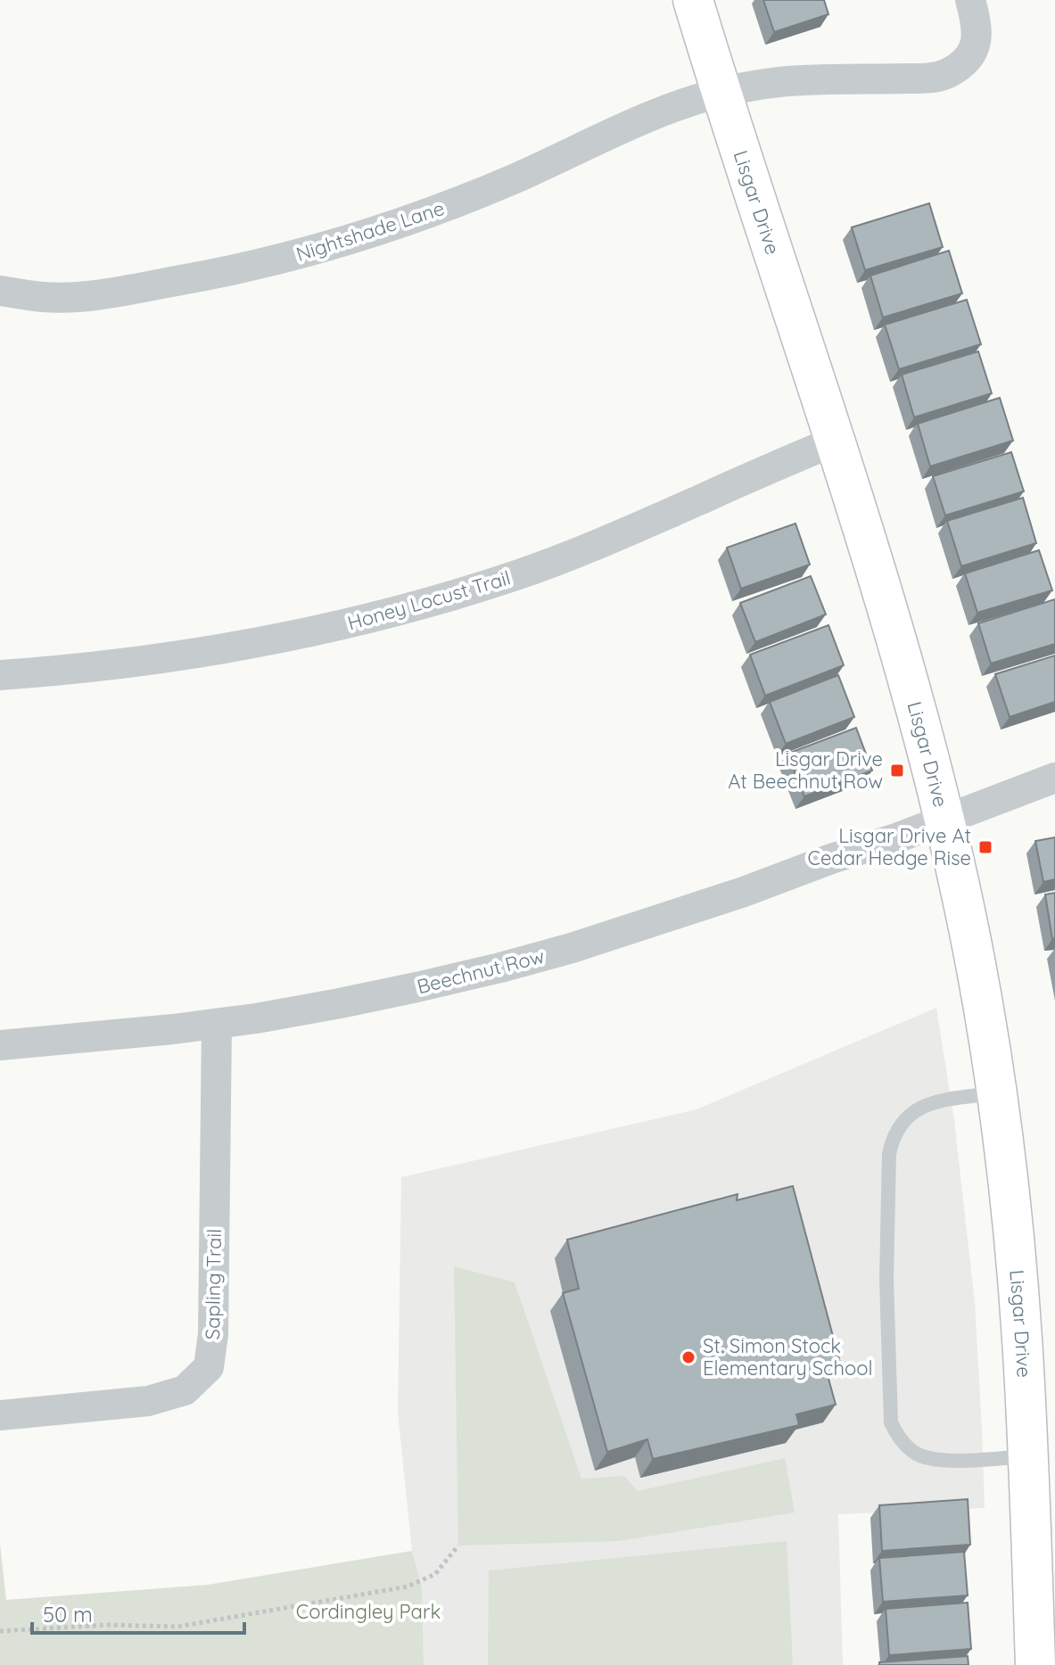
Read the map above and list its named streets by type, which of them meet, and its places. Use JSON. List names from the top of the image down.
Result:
{
  "streets": {
    "street": [
      "Lisgar Drive",
      "Nightshade Lane",
      "Honey Locust Trail",
      "Beechnut Row",
      "Sapling Trail"
    ]
  },
  "crossings": [
    ["Lisgar Drive", "Nightshade Lane"],
    ["Lisgar Drive", "Honey Locust Trail"],
    ["Lisgar Drive", "Beechnut Row"],
    ["Beechnut Row", "Sapling Trail"]
  ],
  "parks": ["Cordingley Park"],
  "places": {
    "transit": ["Lisgar Drive At Beechnut Row", "Lisgar Drive At Cedar Hedge Rise"],
    "other": ["St. Simon Stock Elementary School"]
  },
  "scale_bar": "50 m"
}
